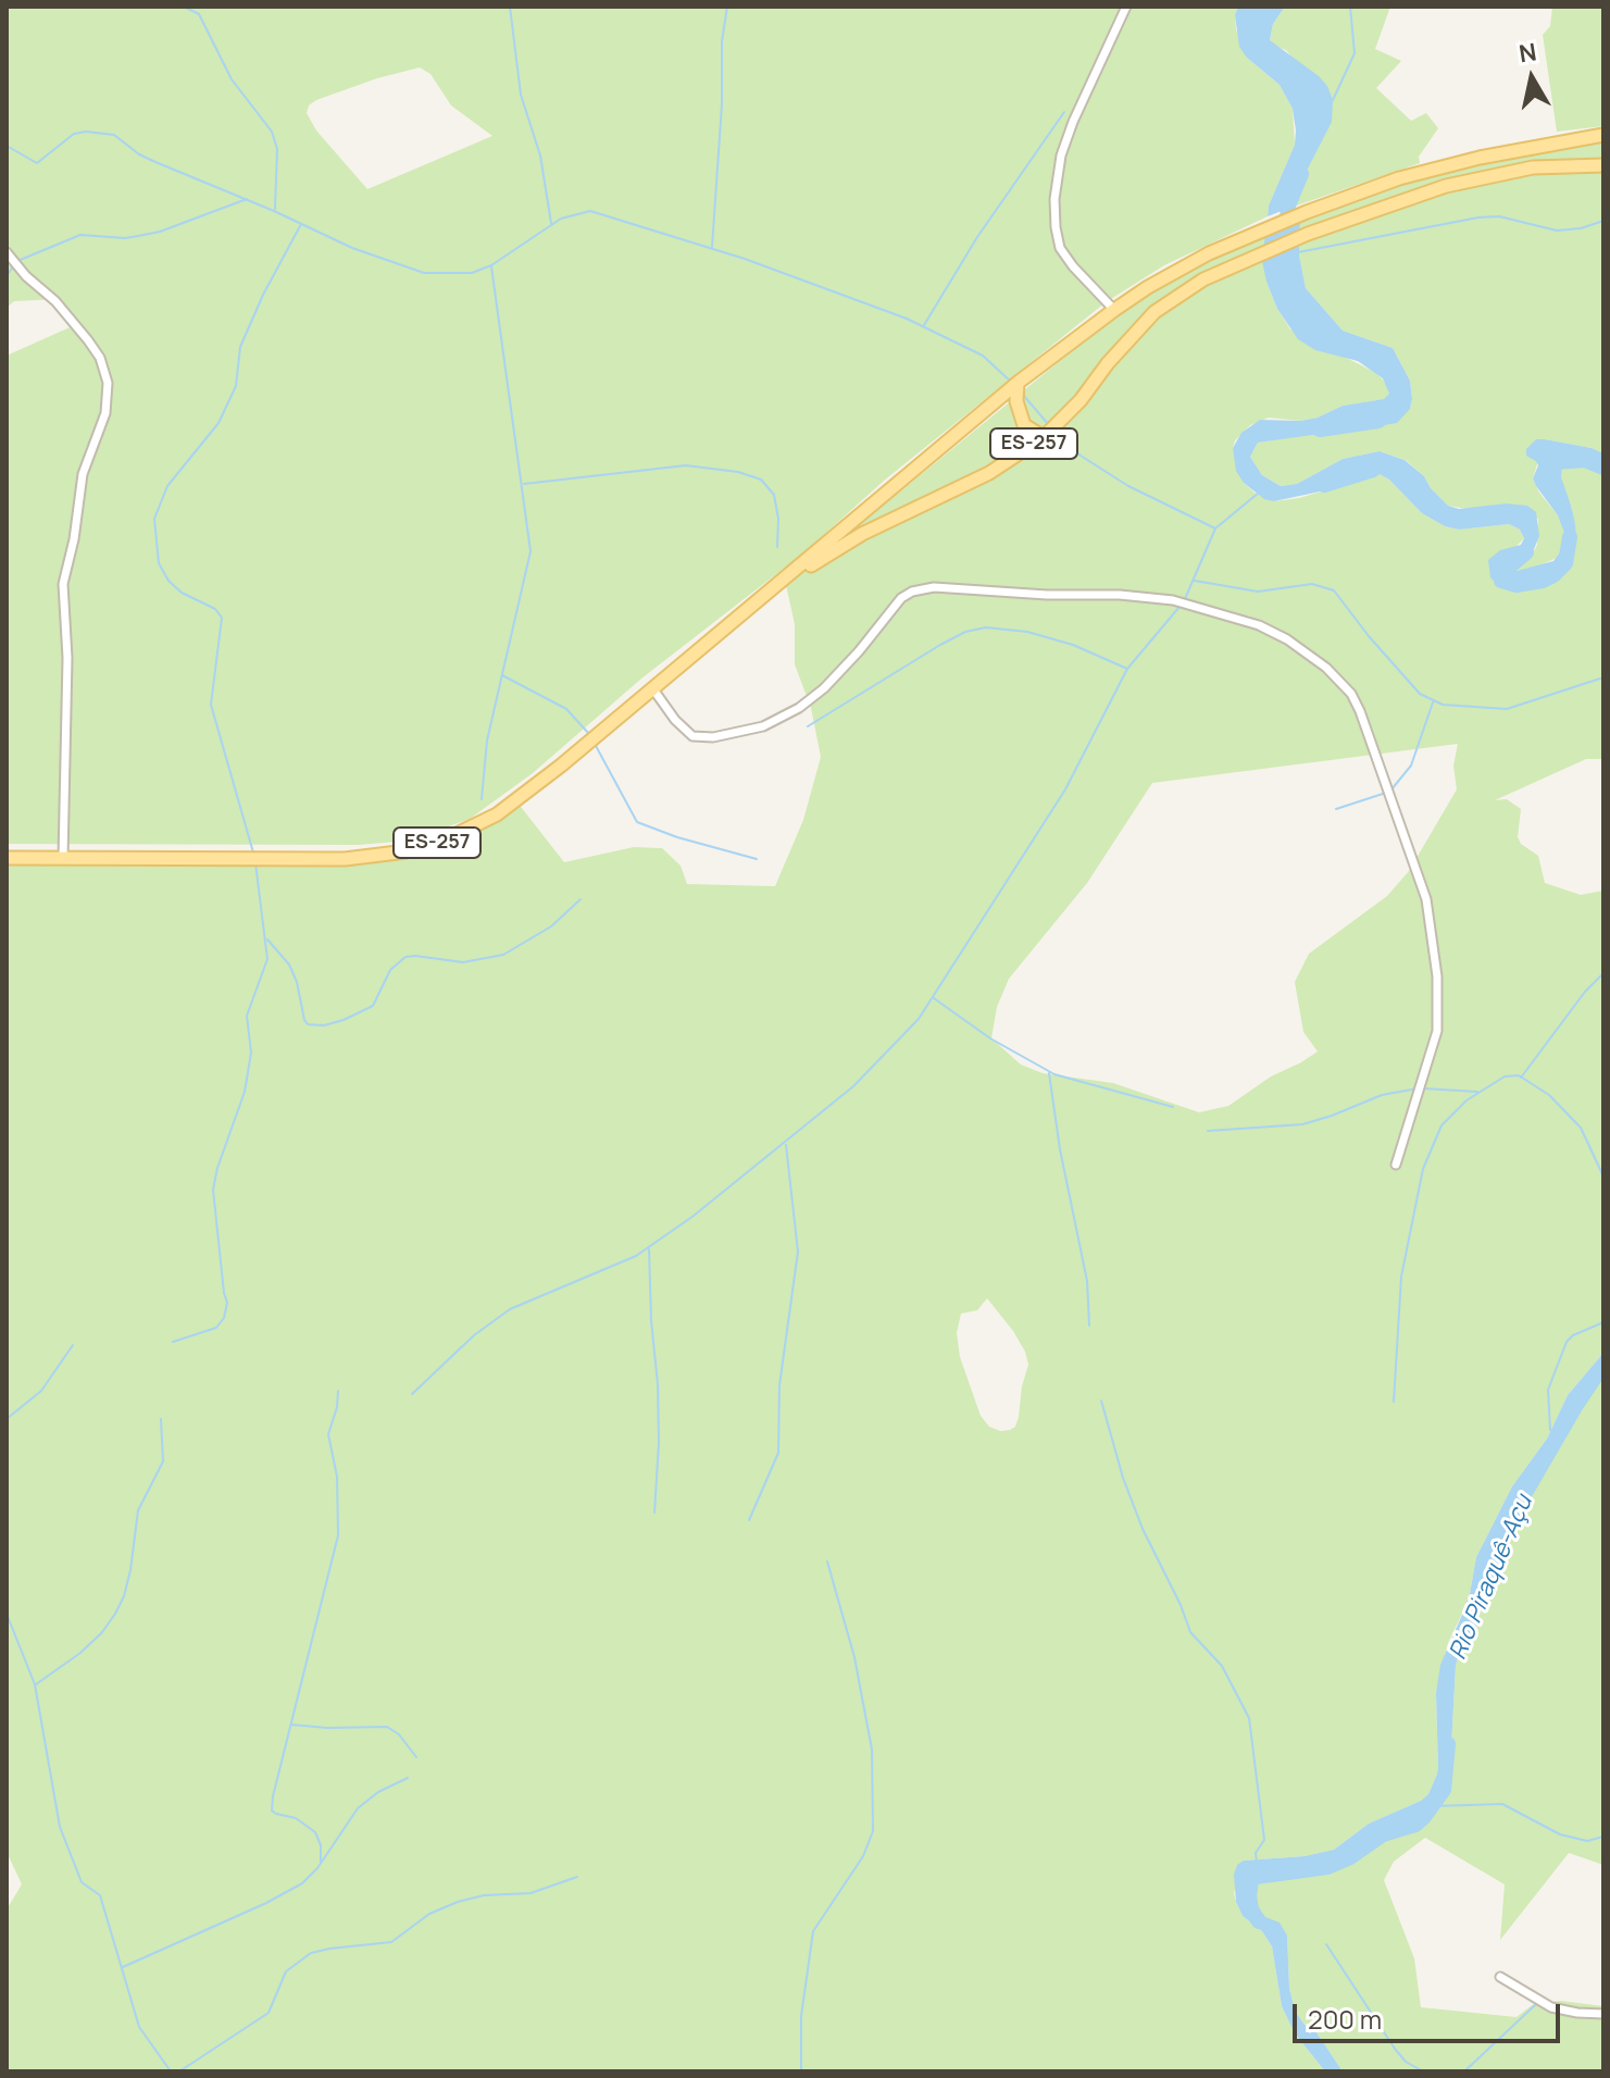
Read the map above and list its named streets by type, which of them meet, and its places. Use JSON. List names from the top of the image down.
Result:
{
  "streets": {
    "main road": ["ES-257"]
  },
  "water": ["Rio Piraquê-Açu"],
  "scale_bar": "200 m",
  "north": "top"
}
